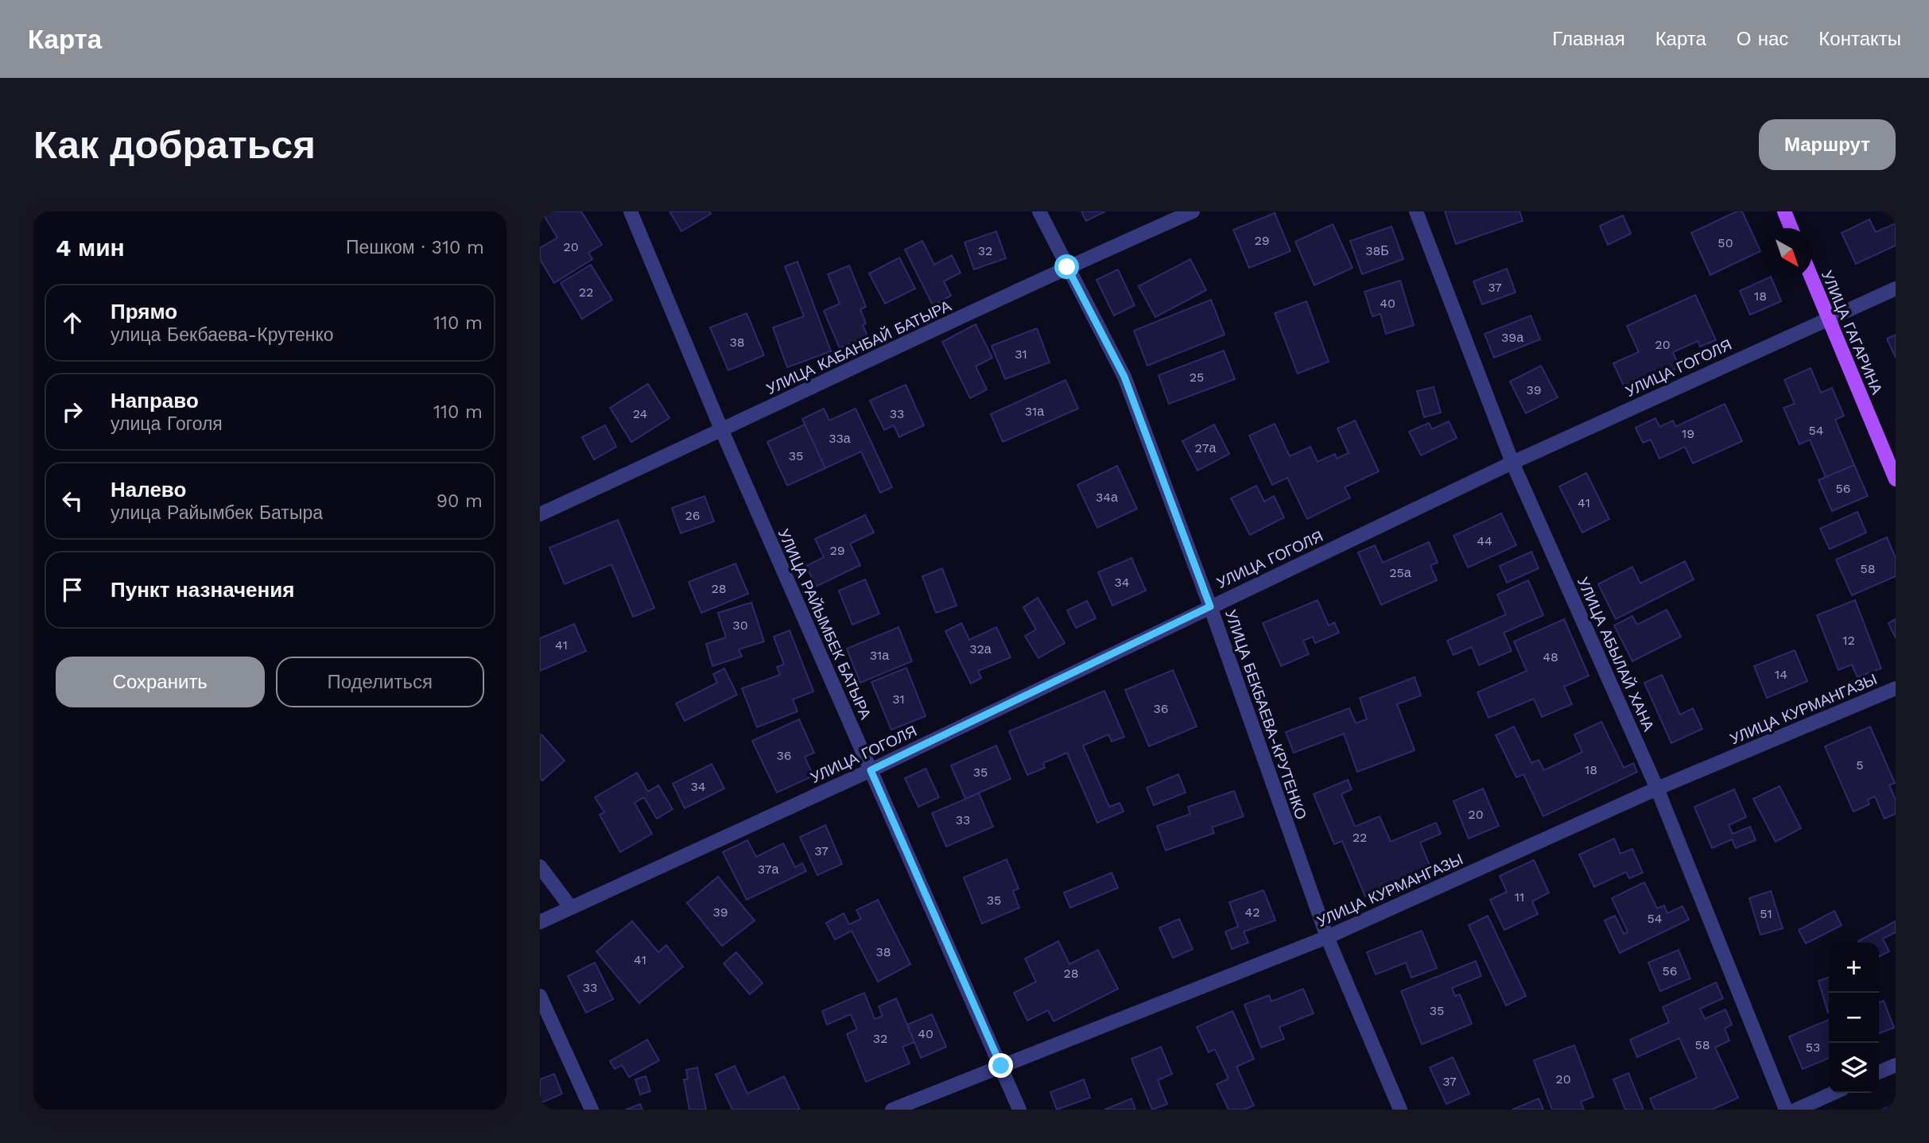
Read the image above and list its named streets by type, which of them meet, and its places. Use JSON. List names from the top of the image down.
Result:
{
  "streets": {
    "main road": ["УЛИЦА ГАГАРИНА"],
    "street": [
      "УЛИЦА КАБАНБАЙ БАТЫРА",
      "УЛИЦА ГОГОЛЯ",
      "УЛИЦА РАЙЫМБЕК БАТЫРА",
      "УЛИЦА АБЫЛАЙ ХАНА",
      "УЛИЦА КУРМАНГАЗЫ",
      "УЛИЦА БЕКБАЕВА-КРУТЕНКО"
    ]
  },
  "crossings": [
    ["УЛИЦА ГАГАРИНА", "УЛИЦА ГОГОЛЯ"],
    ["УЛИЦА КАБАНБАЙ БАТЫРА", "УЛИЦА РАЙЫМБЕК БАТЫРА"],
    ["УЛИЦА КАБАНБАЙ БАТЫРА", "УЛИЦА БЕКБАЕВА-КРУТЕНКО"],
    ["УЛИЦА ГОГОЛЯ", "УЛИЦА РАЙЫМБЕК БАТЫРА"],
    ["УЛИЦА ГОГОЛЯ", "УЛИЦА АБЫЛАЙ ХАНА"],
    ["УЛИЦА ГОГОЛЯ", "УЛИЦА БЕКБАЕВА-КРУТЕНКО"],
    ["УЛИЦА РАЙЫМБЕК БАТЫРА", "УЛИЦА КУРМАНГАЗЫ"],
    ["УЛИЦА АБЫЛАЙ ХАНА", "УЛИЦА КУРМАНГАЗЫ"],
    ["УЛИЦА КУРМАНГАЗЫ", "УЛИЦА БЕКБАЕВА-КРУТЕНКО"]
  ],
  "house_numbers": [
    "29",
    "50",
    "20",
    "32",
    "38Б",
    "37",
    "22",
    "18",
    "40",
    "39а",
    "38",
    "20",
    "31",
    "25",
    "39",
    "31а",
    "24",
    "33",
    "54",
    "19",
    "33а",
    "27а",
    "35",
    "56",
    "34а",
    "41",
    "26",
    "44",
    "29",
    "58",
    "25а",
    "34",
    "28",
    "30",
    "12",
    "41",
    "32а",
    "31а",
    "48",
    "14",
    "31",
    "36",
    "36",
    "5",
    "18",
    "35",
    "34",
    "20",
    "33",
    "22",
    "37",
    "37а",
    "11",
    "35",
    "39",
    "42",
    "51",
    "54",
    "38",
    "41",
    "56",
    "28",
    "33",
    "35",
    "40",
    "32",
    "58",
    "53",
    "20",
    "37"
  ],
  "north": "bottom right",
  "page": {
    "header": "Карта",
    "nav": [
      "Главная",
      "Карта",
      "О нас",
      "Контакты"
    ],
    "buttons": [
      "Маршрут",
      ["Сохранить", "Поделиться"]
    ],
    "title": "Как добраться",
    "heading": ["4 мин", "Пешком · 310 m"],
    "list": [
      ["Прямо", "улица Бекбаева-Крутенко", "110 m"],
      ["Направо", "улица Гоголя", "110 m"],
      ["Налево", "улица Райымбек Батыра", "90 m"],
      "Пункт назначения"
    ],
    "map_buttons": ["+", "−"]
  }
}
